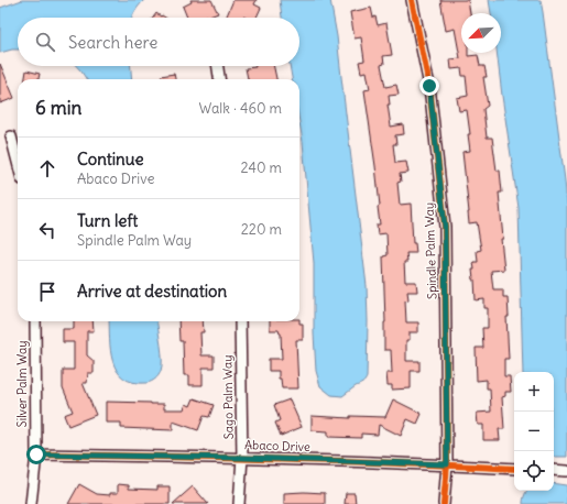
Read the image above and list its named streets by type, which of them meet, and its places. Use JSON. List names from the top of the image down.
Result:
{
  "streets": {
    "street": [
      "Spindle Palm Way",
      "Silver Palm Way",
      "Sago Palm Way",
      "Abaco Drive"
    ]
  },
  "crossings": [
    ["Spindle Palm Way", "Abaco Drive"],
    ["Silver Palm Way", "Abaco Drive"],
    ["Sago Palm Way", "Abaco Drive"]
  ],
  "north": "bottom left",
  "page": {
    "search": "Search here",
    "heading": ["6 min", "Walk · 460 m"],
    "list": [
      ["Continue", "Abaco Drive", "240 m"],
      ["Turn left", "Spindle Palm Way", "220 m"],
      "Arrive at destination"
    ],
    "map_buttons": ["+", "−"]
  }
}
